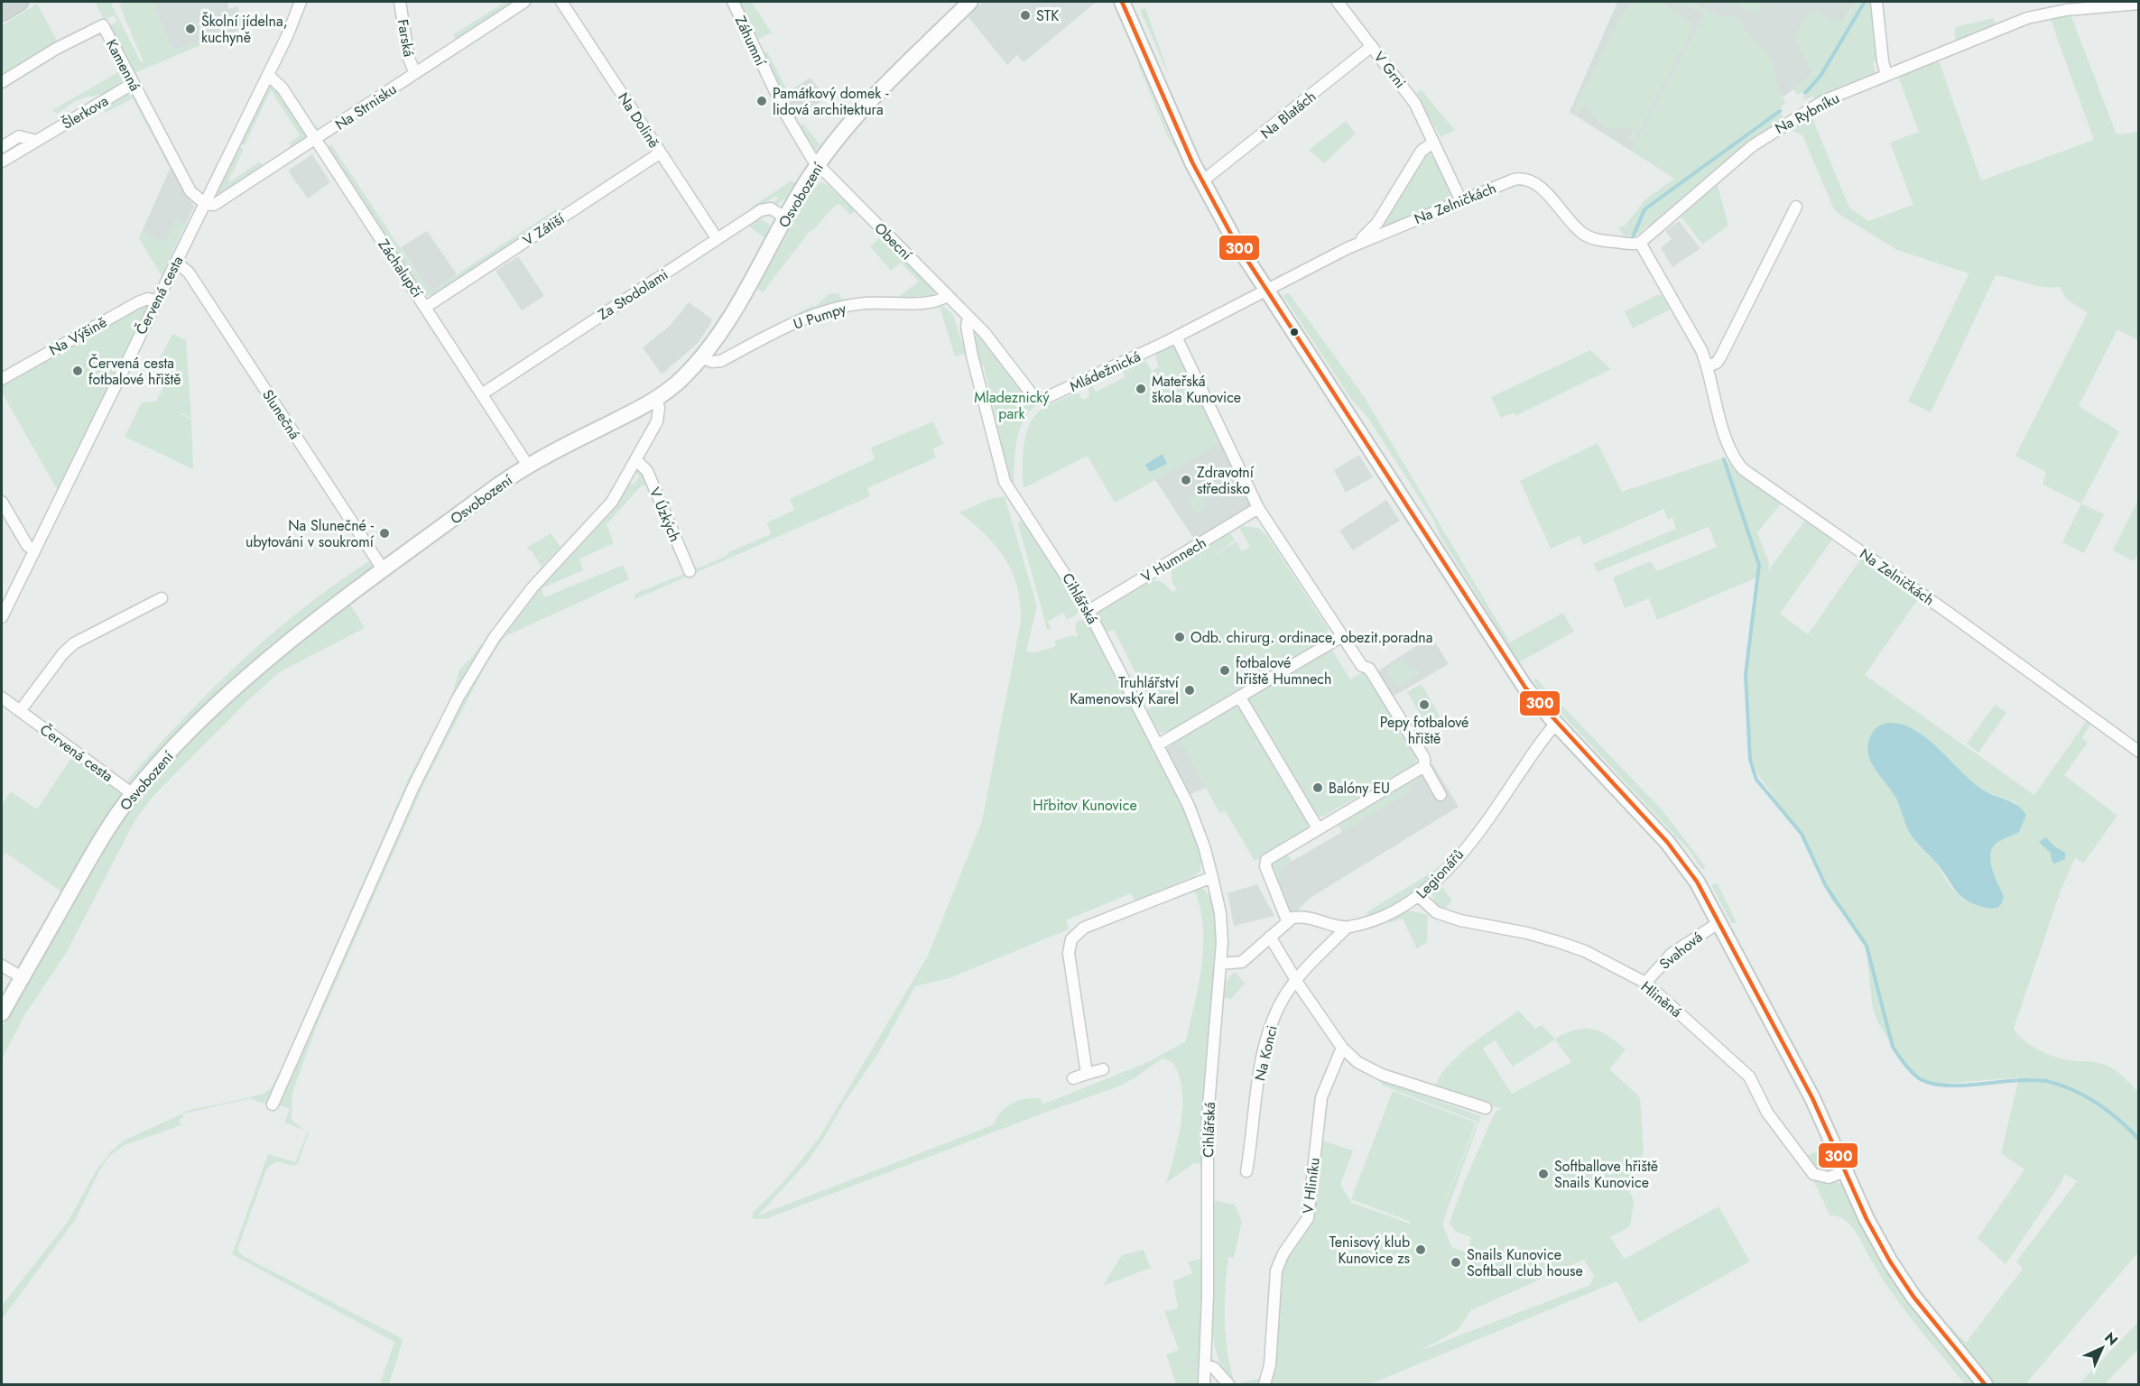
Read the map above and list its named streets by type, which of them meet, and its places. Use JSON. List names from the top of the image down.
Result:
{
  "streets": {
    "main road": ["Osvobození"],
    "street": [
      "Farská",
      "Záhumní",
      "Kamenná",
      "V Grni",
      "Na Strnisku",
      "Šlerkova",
      "Na Rybníku",
      "Na Blatách",
      "Na Dolině",
      "Na Zelničkách",
      "V Zátiší",
      "Obecní",
      "Záchalupčí",
      "Za Stodolami",
      "Červená cesta",
      "U Pumpy",
      "Na Výšině",
      "Mládežnická",
      "Slunečná",
      "V Úzkých",
      "V Humnech",
      "Cihlářská",
      "Legionářů",
      "Svahová",
      "Hliněná",
      "Na Konci",
      "V Hliníku"
    ]
  },
  "crossings": [
    ["Farská", "Na Strnisku"],
    ["Záhumní", "Osvobození"],
    ["Záhumní", "Obecní"],
    ["Kamenná", "Na Strnisku"],
    ["Kamenná", "Šlerkova"],
    ["Kamenná", "Červená cesta"],
    ["V Grni", "Na Blatách"],
    ["V Grni", "Na Zelničkách"],
    ["Na Strnisku", "Záchalupčí"],
    ["Na Strnisku", "Červená cesta"],
    ["Na Rybníku", "Na Zelničkách"],
    ["Na Dolině", "V Zátiší"],
    ["Na Dolině", "Za Stodolami"],
    ["Osvobození", "Obecní"],
    ["Osvobození", "Záchalupčí"],
    ["Osvobození", "Za Stodolami"],
    ["Osvobození", "Červená cesta"],
    ["Osvobození", "U Pumpy"],
    ["Osvobození", "Slunečná"],
    ["Na Zelničkách", "Mládežnická"],
    ["V Zátiší", "Záchalupčí"],
    ["Obecní", "U Pumpy"],
    ["Obecní", "Mládežnická"],
    ["Obecní", "Cihlářská"],
    ["Záchalupčí", "Za Stodolami"],
    ["Záchalupčí", "Červená cesta"],
    ["Červená cesta", "Na Výšině"],
    ["Červená cesta", "Slunečná"],
    ["Mládežnická", "Cihlářská"],
    ["V Humnech", "Cihlářská"],
    ["Legionářů", "Hliněná"],
    ["Legionářů", "Na Konci"],
    ["Svahová", "Hliněná"]
  ],
  "parks": ["Mladeznický park", "Hřbitov Kunovice"],
  "places": [
    "STK",
    "Školní jídelna, kuchyně",
    "Památkový domek - lidová architektura",
    "Červená cesta fotbalové hřiště",
    "Mateřská škola Kunovice",
    "Zdravotní středisko",
    "Na Slunečné - ubytováni v soukromí",
    "Odb. chirurg. ordinace, obezit.poradna",
    "fotbalové hřiště Humnech",
    "Truhlářství Kamenovský Karel",
    "Pepy fotbalové hřiště",
    "Balóny EU",
    "Softballove hřiště Snails Kunovice",
    "Tenisový klub Kunovice zs",
    "Snails Kunovice Softball club house"
  ],
  "lines": ["transit line 300"],
  "north": "top right"
}
